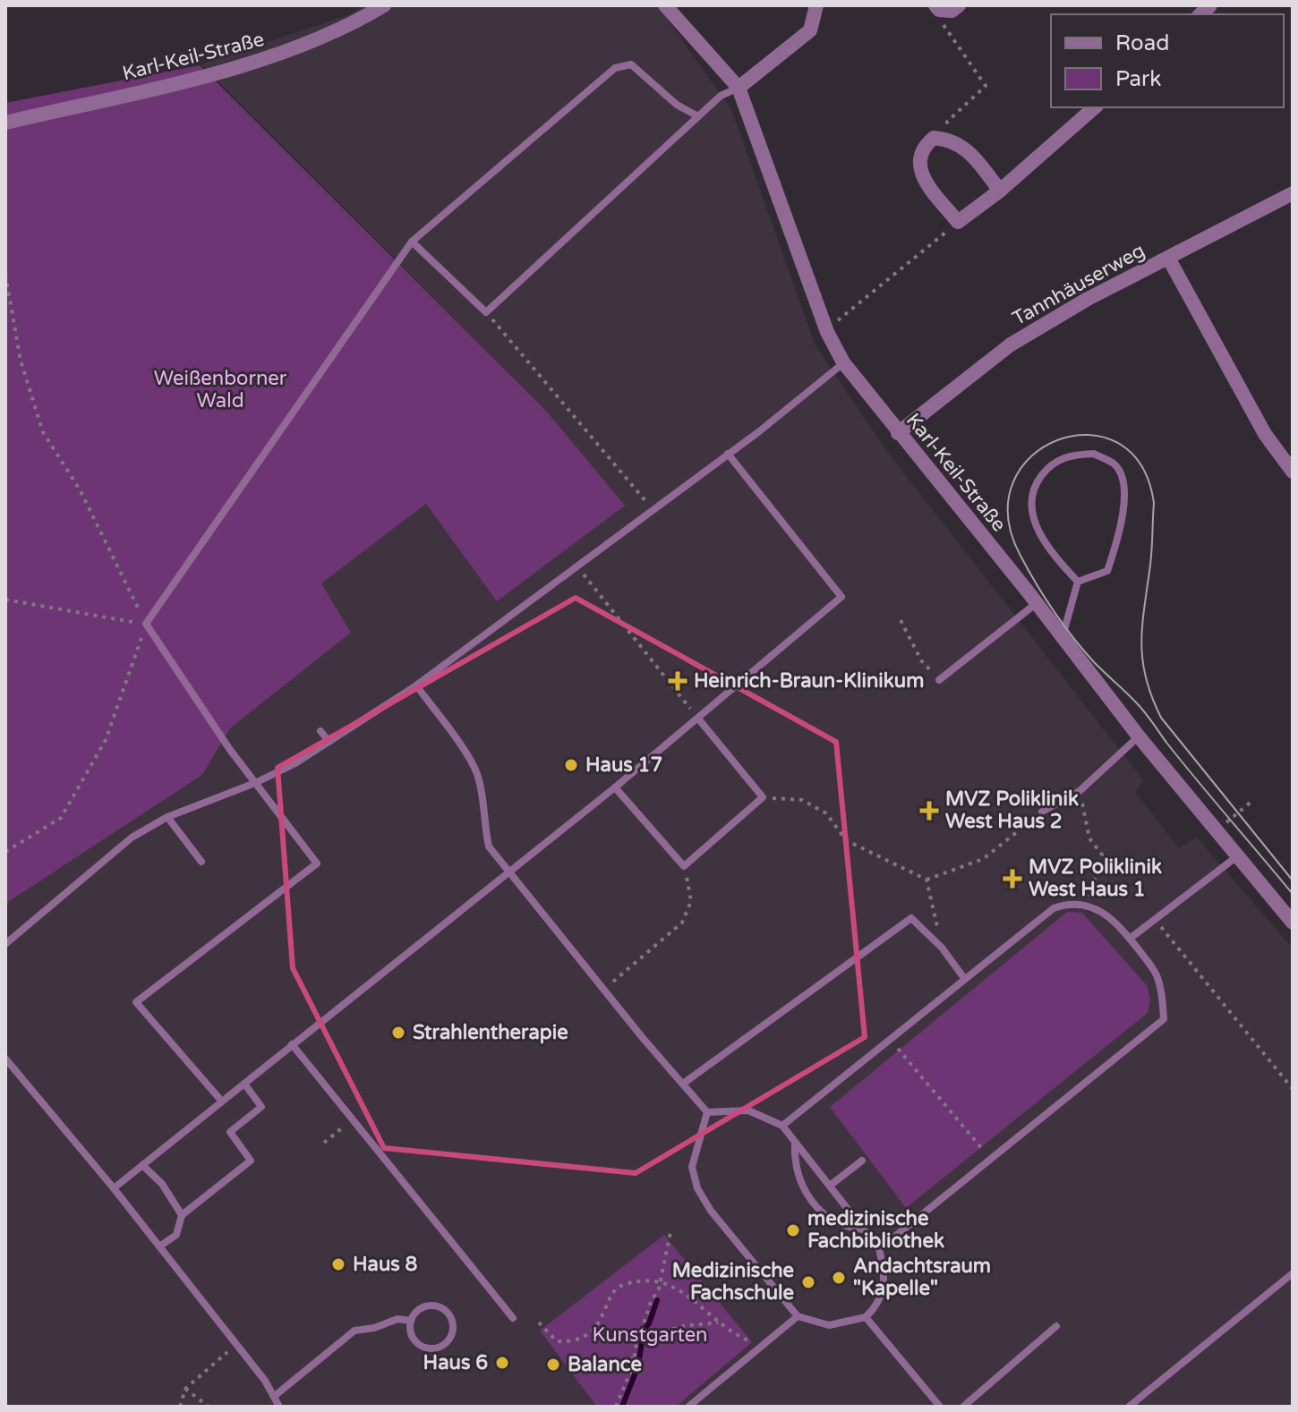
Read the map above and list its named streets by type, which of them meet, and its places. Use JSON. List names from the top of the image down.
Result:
{
  "streets": {
    "street": ["Karl-Keil-Straße", "Tannhäuserweg"]
  },
  "crossings": [
    ["Karl-Keil-Straße", "Tannhäuserweg"]
  ],
  "parks": ["Weißenborner Wald", "Kunstgarten"],
  "places": {
    "health": ["Heinrich-Braun-Klinikum", "MVZ Poliklinik West Haus 2", "MVZ Poliklinik West Haus 1"],
    "other": [
      "Haus 17",
      "Strahlentherapie",
      "medizinische Fachbibliothek",
      "Haus 8",
      "Andachtsraum \"Kapelle\"",
      "Medizinische Fachschule",
      "Haus 6",
      "Balance"
    ]
  },
  "legend": ["Road", "Park"]
}
